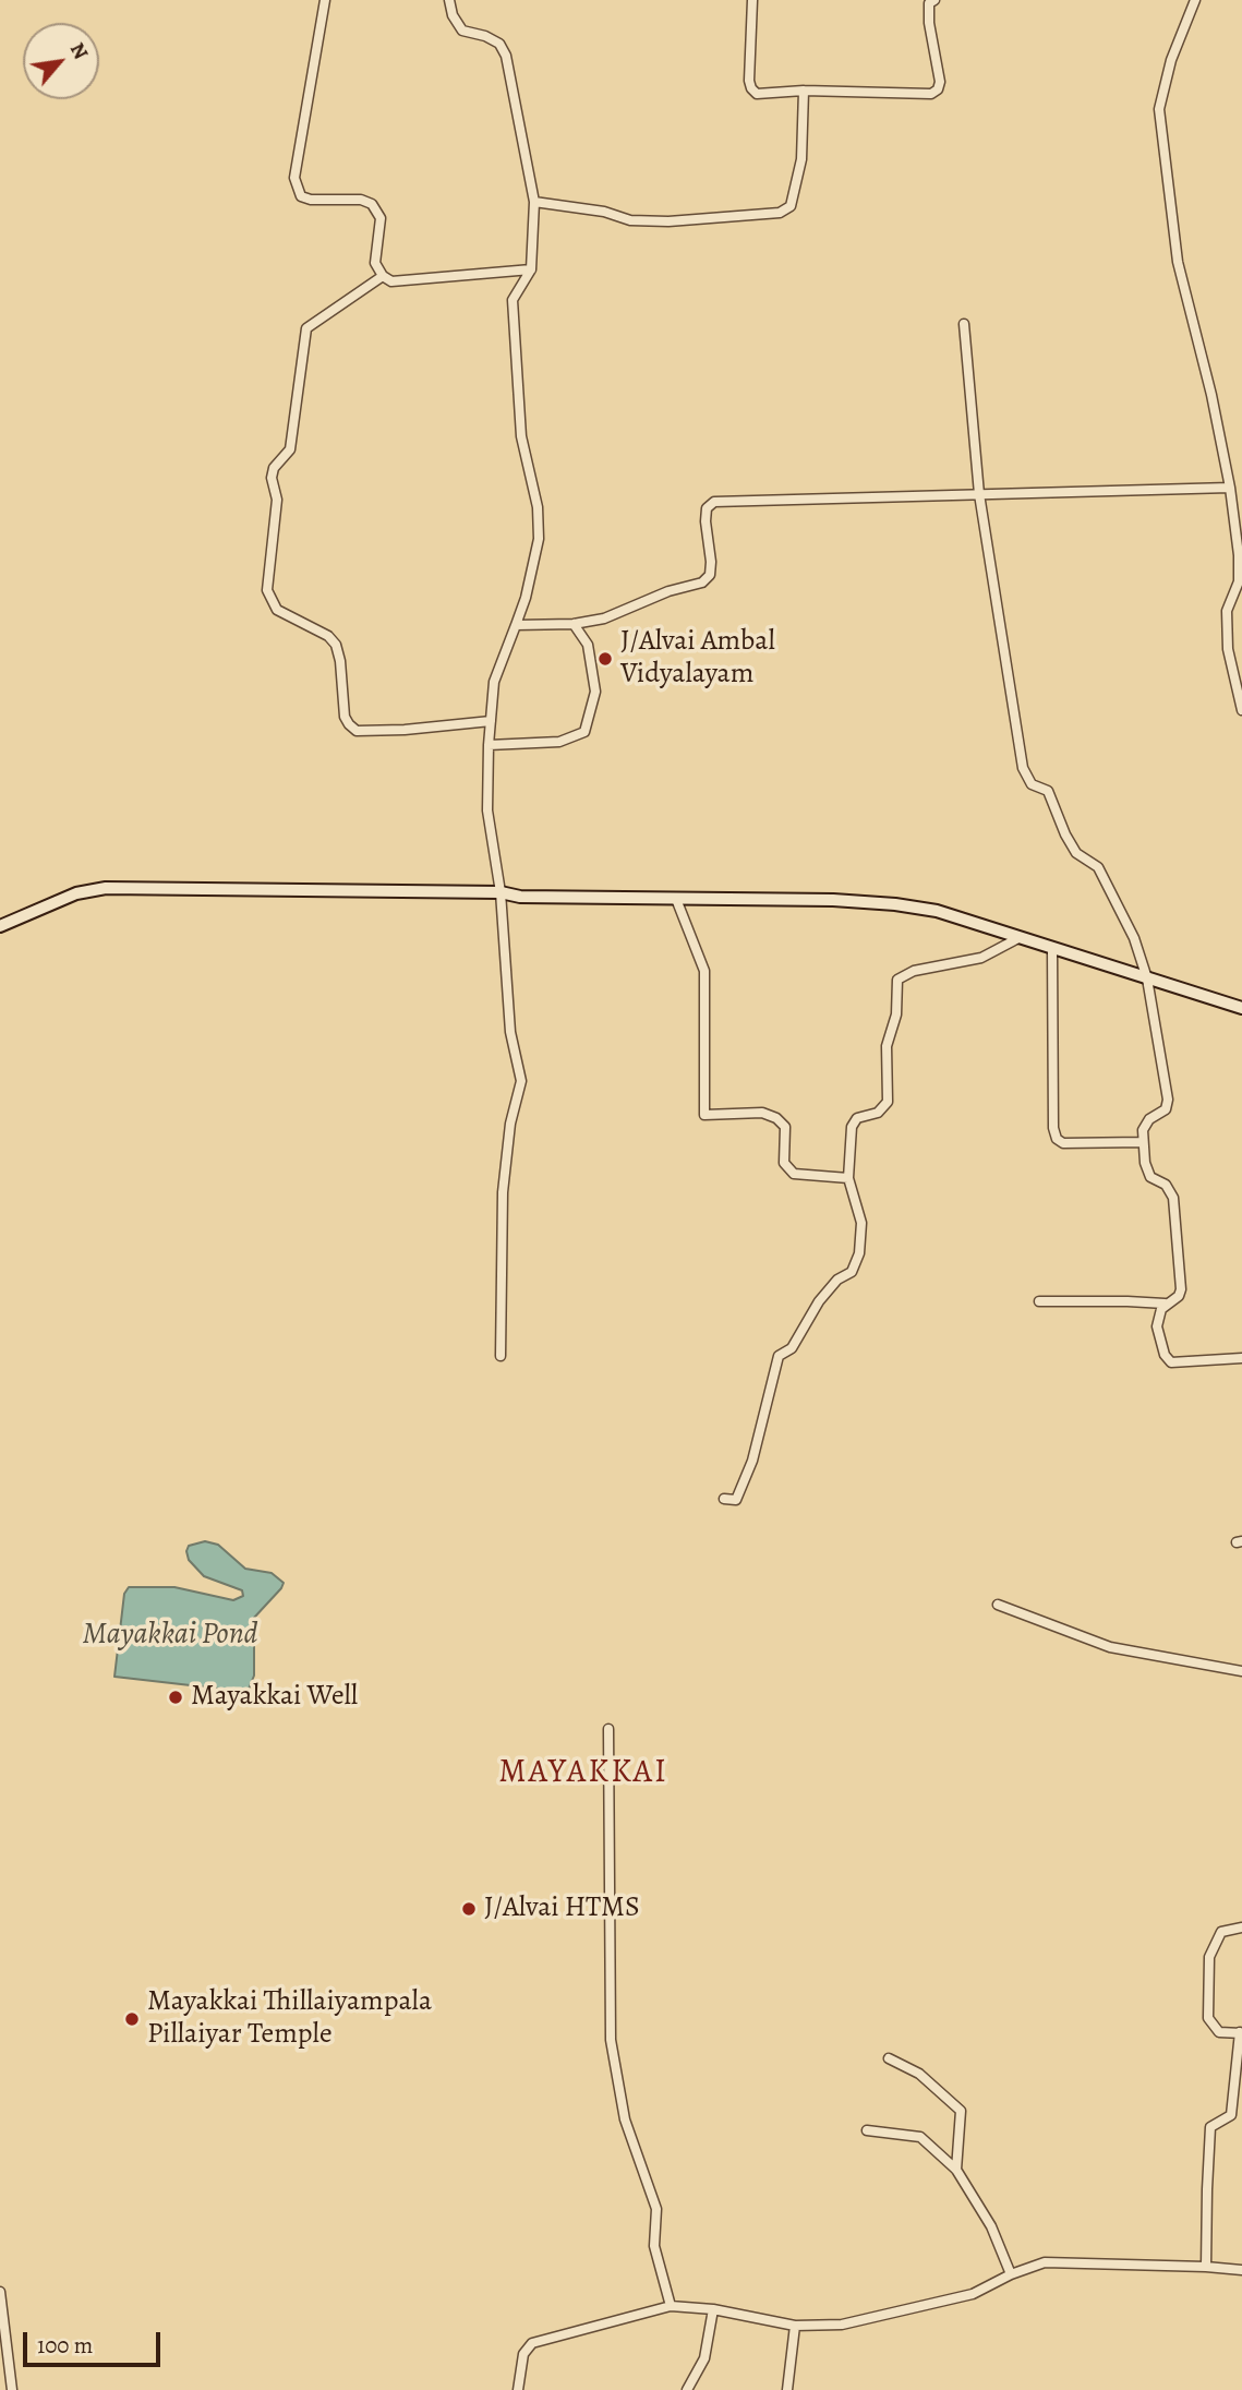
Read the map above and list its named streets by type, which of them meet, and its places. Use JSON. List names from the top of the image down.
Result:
{
  "districts": ["MAYAKKAI"],
  "water": ["Mayakkai Pond"],
  "places": [
    "J/Alvai Ambal Vidyalayam",
    "Mayakkai Well",
    "J/Alvai HTMS",
    "Mayakkai Thillaiyampala Pillaiyar Temple"
  ],
  "scale_bar": "100 m",
  "north": "top right"
}
